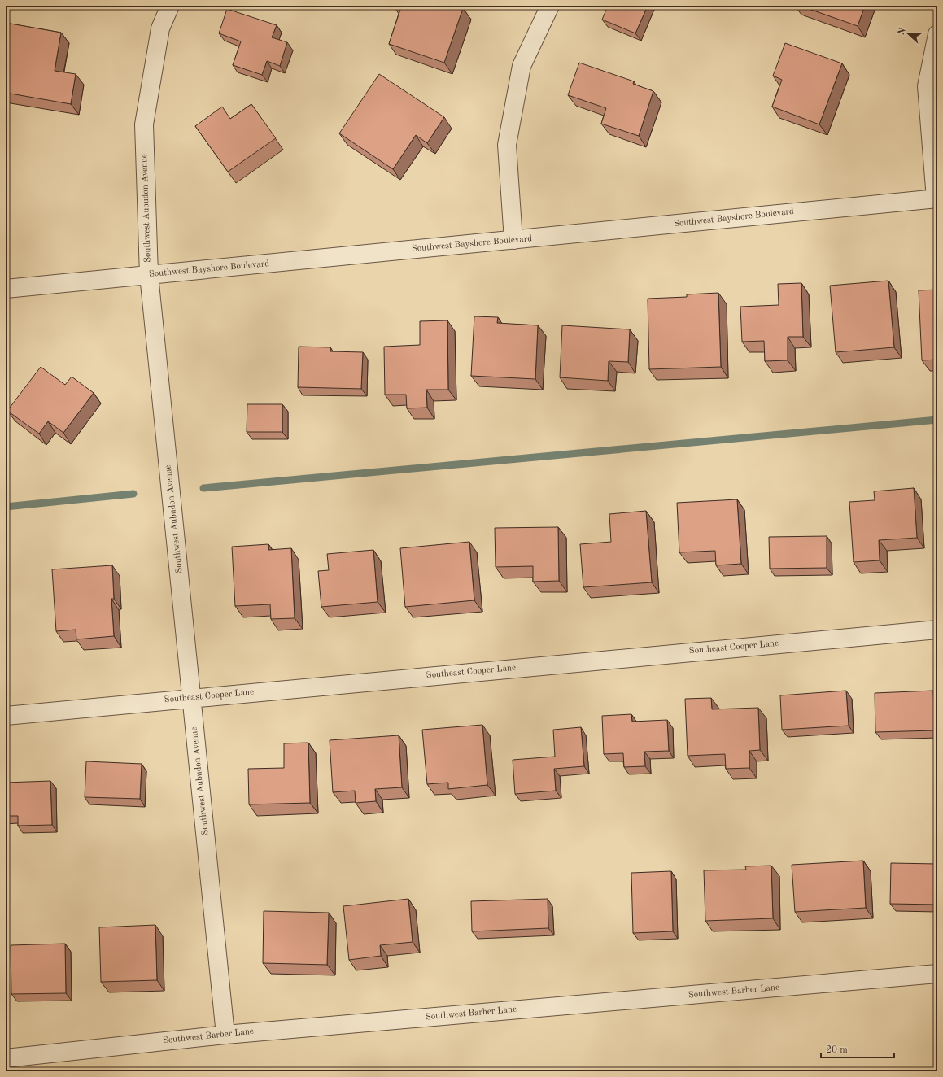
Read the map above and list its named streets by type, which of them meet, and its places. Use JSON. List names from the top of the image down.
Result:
{
  "streets": {
    "street": [
      "Southwest Aubudon Avenue",
      "Southwest Bayshore Boulevard",
      "Southeast Cooper Lane",
      "Southwest Barber Lane"
    ]
  },
  "crossings": [
    ["Southwest Aubudon Avenue", "Southwest Bayshore Boulevard"],
    ["Southwest Aubudon Avenue", "Southeast Cooper Lane"],
    ["Southwest Aubudon Avenue", "Southwest Barber Lane"]
  ],
  "scale_bar": "20 m",
  "north": "left"
}
